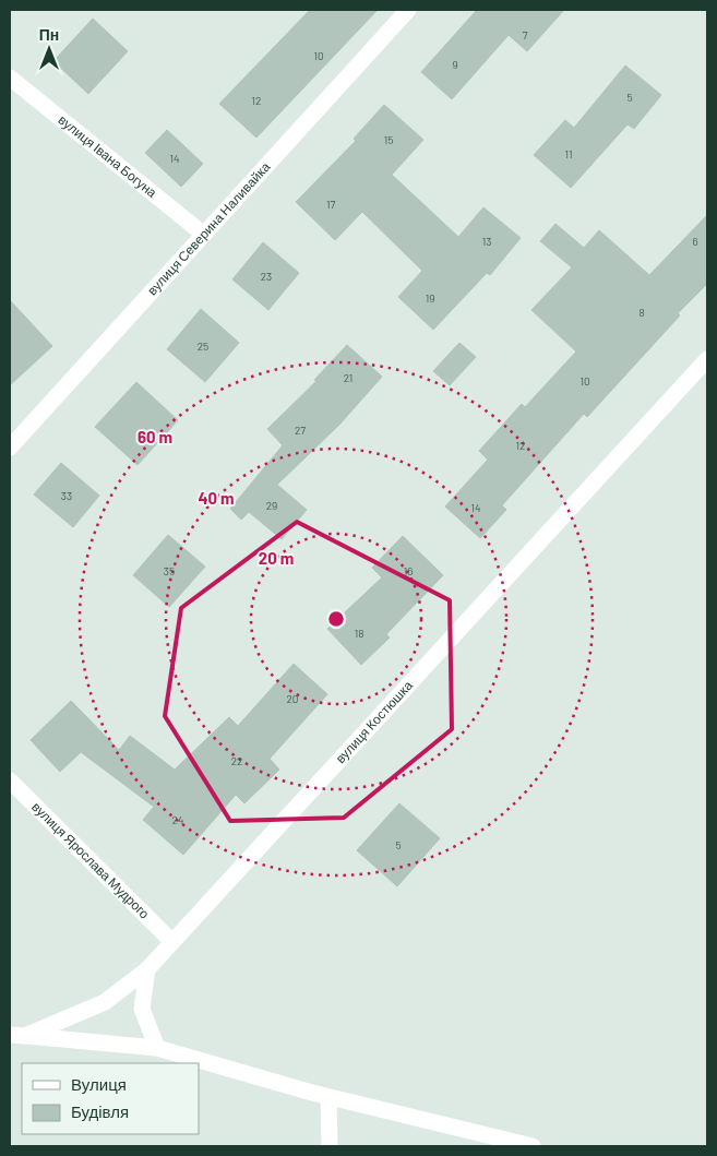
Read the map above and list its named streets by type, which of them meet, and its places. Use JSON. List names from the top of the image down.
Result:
{
  "streets": {
    "street": [
      "вулиця Івана Богуна",
      "вулиця Северина Наливайка",
      "вулиця Костюшка",
      "вулиця Ярослава Мудрого"
    ]
  },
  "crossings": [
    ["вулиця Івана Богуна", "вулиця Северина Наливайка"],
    ["вулиця Костюшка", "вулиця Ярослава Мудрого"]
  ],
  "house_numbers": [
    "7",
    "10",
    "9",
    "5",
    "12",
    "15",
    "11",
    "14",
    "17",
    "13",
    "6",
    "23",
    "19",
    "8",
    "25",
    "21",
    "10",
    "27",
    "12",
    "33",
    "29",
    "14",
    "35",
    "16",
    "18",
    "20",
    "22",
    "24",
    "5"
  ],
  "legend": ["Вулиця", "Будівля"],
  "north": "top",
  "rings": ["60 m", "40 m", "20 m"]
}
